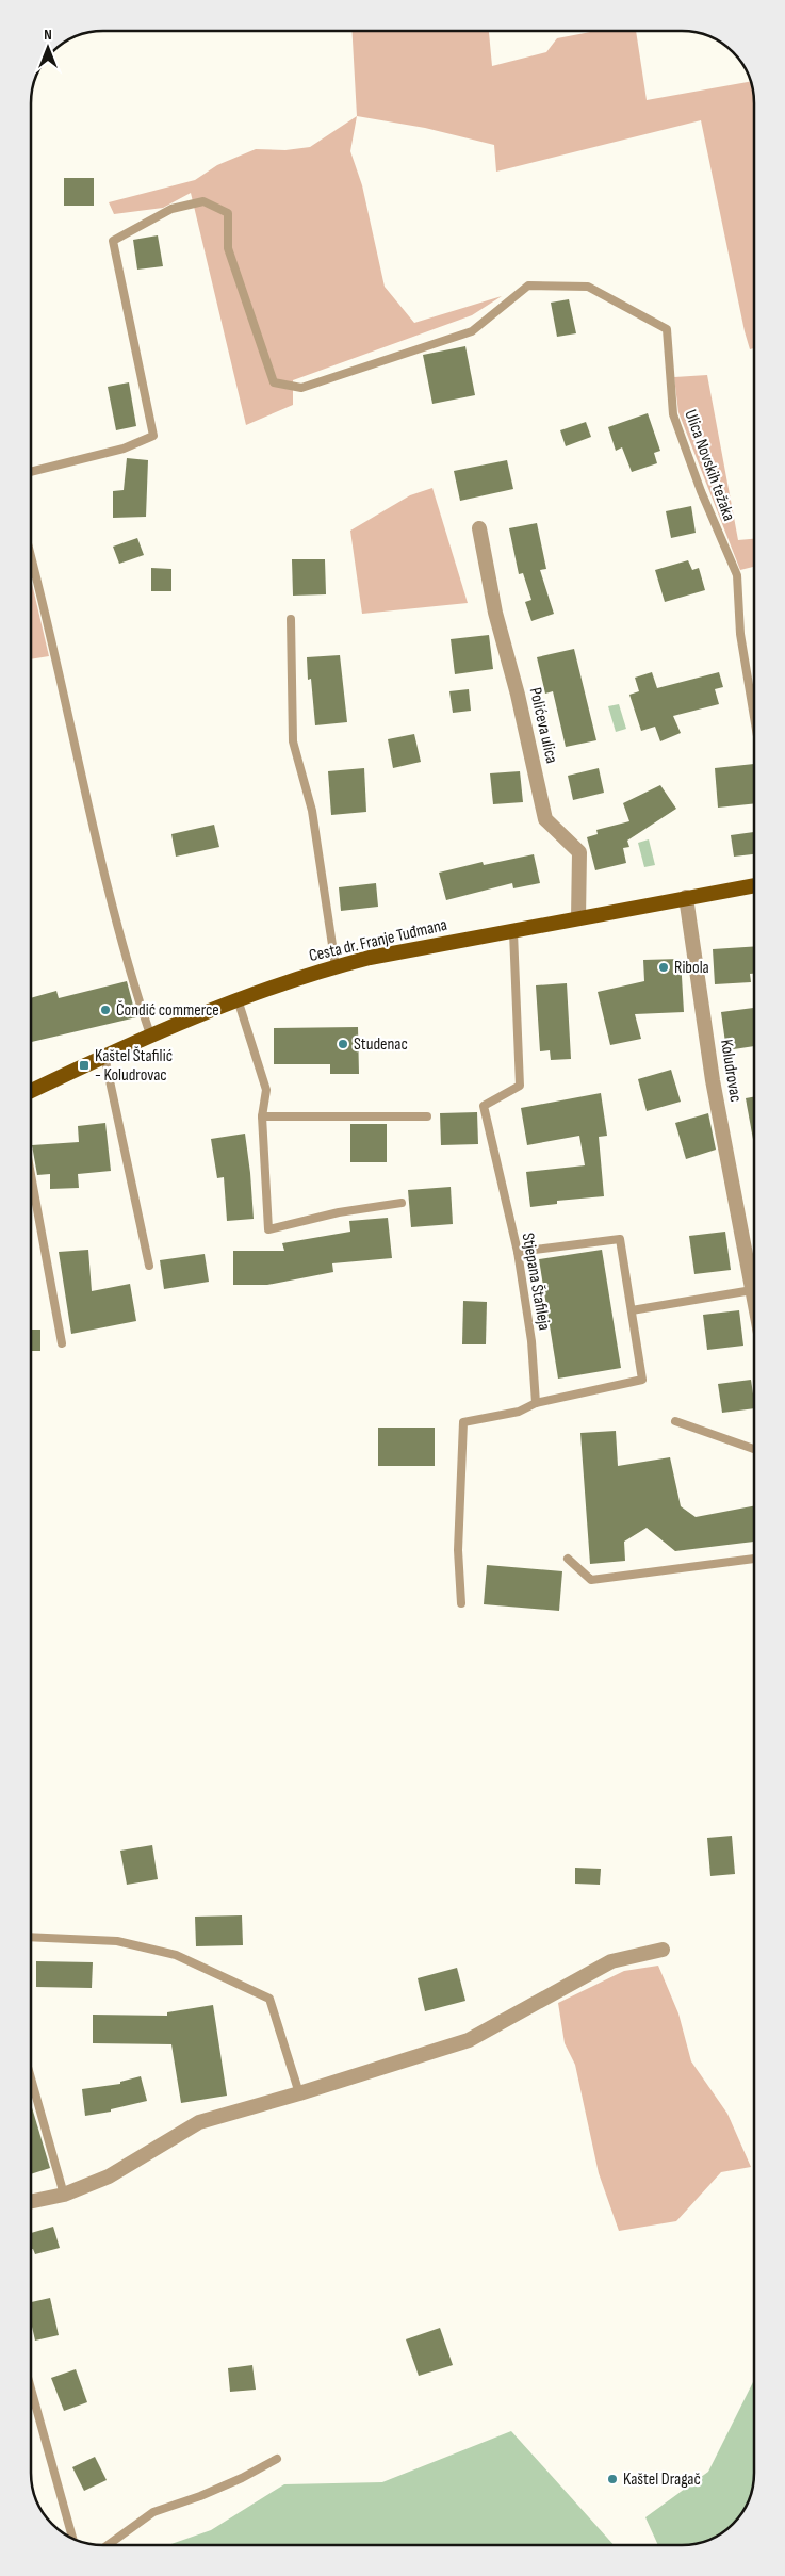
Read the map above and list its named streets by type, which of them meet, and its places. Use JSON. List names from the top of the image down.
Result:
{
  "streets": {
    "main road": ["Cesta dr. Franje Tuđmana"],
    "street": ["Polićeva ulica", "Koludrovac"],
    "lane": ["Ulica Novskih težaka", "Stjepana Štafileja"]
  },
  "crossings": [
    ["Polićeva ulica", "Cesta dr. Franje Tuđmana"],
    ["Cesta dr. Franje Tuđmana", "Koludrovac"],
    ["Cesta dr. Franje Tuđmana", "Stjepana Štafileja"]
  ],
  "places": {
    "other": [
      "Ribola",
      "Čondić commerce",
      "Studenac",
      "Kaštel Dragač"
    ],
    "transit": ["Kaštel Štafilić - Koludrovac"]
  },
  "north": "top"
}
